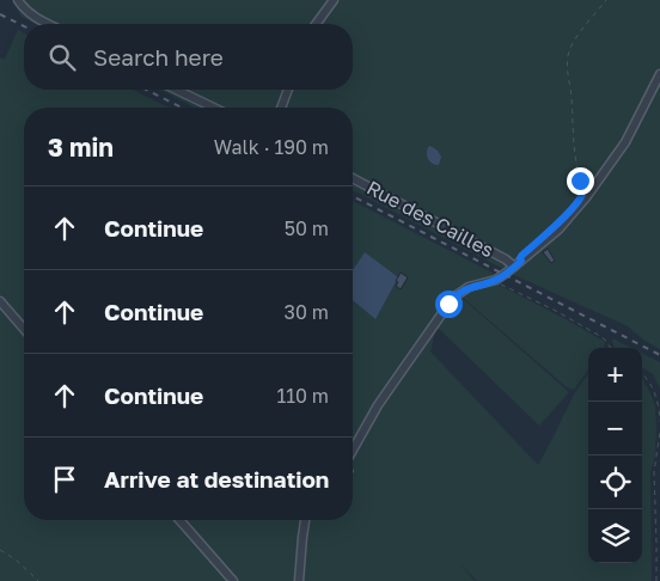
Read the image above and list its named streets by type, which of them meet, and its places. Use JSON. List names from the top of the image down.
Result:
{
  "streets": {
    "street": ["Rue des Cailles"]
  },
  "page": {
    "search": "Search here",
    "heading": ["3 min", "Walk · 190 m"],
    "list": [
      ["Continue", "50 m"],
      ["Continue", "30 m"],
      ["Continue", "110 m"],
      "Arrive at destination"
    ],
    "map_buttons": ["+", "−"]
  }
}
